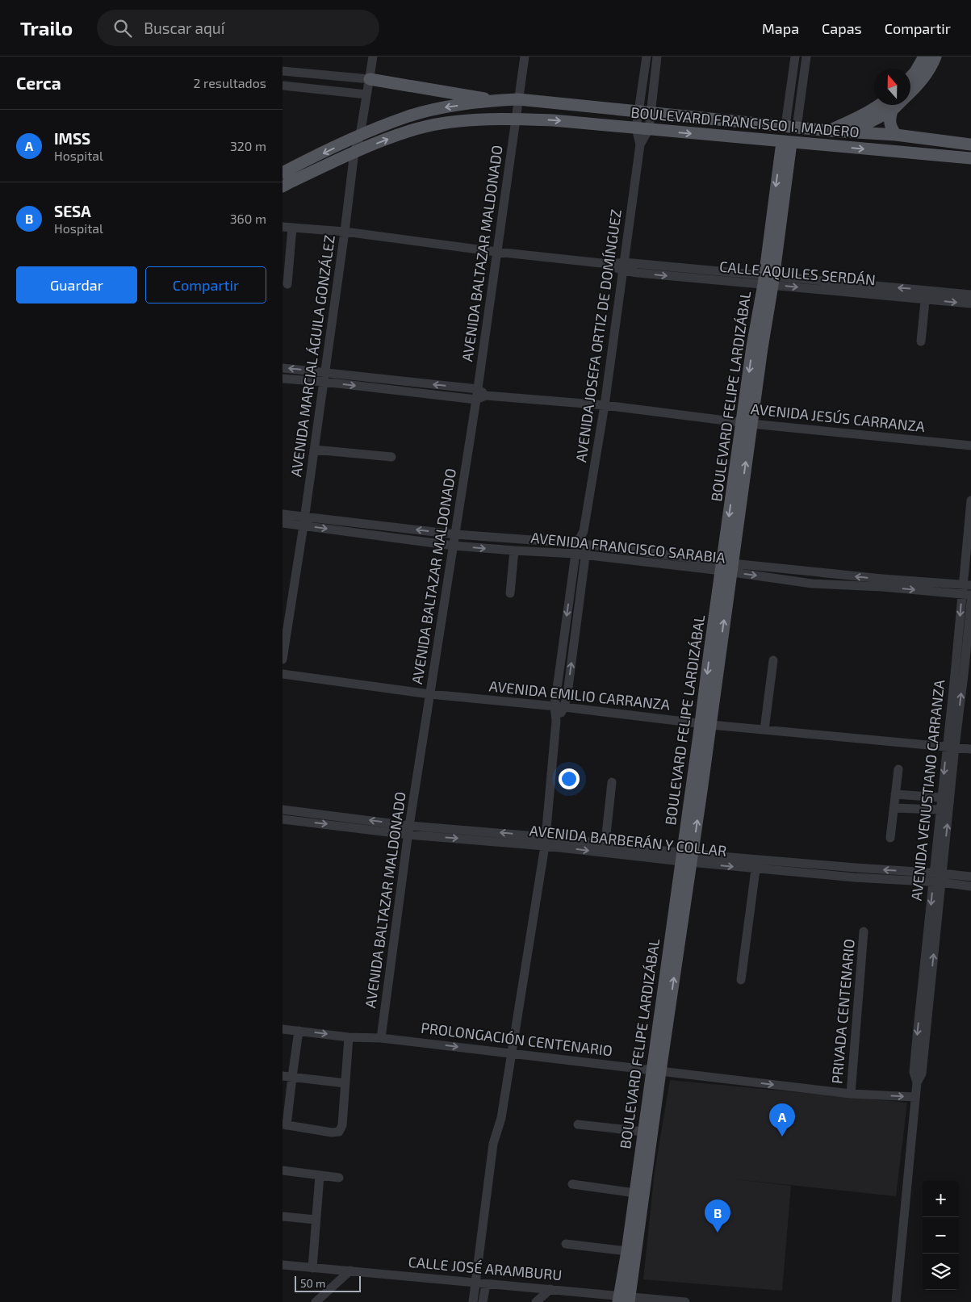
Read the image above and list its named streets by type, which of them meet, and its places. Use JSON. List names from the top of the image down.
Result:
{
  "streets": {
    "main road": ["BOULEVARD FRANCISCO I. MADERO", "BOULEVARD FELIPE LARDIZÁBAL"],
    "street": [
      "AVENIDA BALTAZAR MALDONADO",
      "CALLE AQUILES SERDÁN",
      "AVENIDA JOSEFA ORTIZ DE DOMÍNGUEZ",
      "AVENIDA MARCIAL ÁGUILA GONZÁLEZ",
      "AVENIDA JESÚS CARRANZA",
      "AVENIDA FRANCISCO SARABIA",
      "AVENIDA EMILIO CARRANZA",
      "AVENIDA VENUSTIANO CARRANZA",
      "AVENIDA BARBERÁN Y COLLAR",
      "PRIVADA CENTENARIO",
      "PROLONGACIÓN CENTENARIO",
      "CALLE JOSÉ ARAMBURU"
    ]
  },
  "crossings": [
    ["BOULEVARD FRANCISCO I. MADERO", "AVENIDA BALTAZAR MALDONADO"],
    ["BOULEVARD FRANCISCO I. MADERO", "AVENIDA JOSEFA ORTIZ DE DOMÍNGUEZ"],
    ["BOULEVARD FRANCISCO I. MADERO", "AVENIDA MARCIAL ÁGUILA GONZÁLEZ"],
    ["BOULEVARD FRANCISCO I. MADERO", "BOULEVARD FELIPE LARDIZÁBAL"],
    ["AVENIDA BALTAZAR MALDONADO", "CALLE AQUILES SERDÁN"],
    ["AVENIDA BALTAZAR MALDONADO", "AVENIDA JESÚS CARRANZA"],
    ["AVENIDA BALTAZAR MALDONADO", "AVENIDA FRANCISCO SARABIA"],
    ["AVENIDA BALTAZAR MALDONADO", "AVENIDA EMILIO CARRANZA"],
    ["AVENIDA BALTAZAR MALDONADO", "AVENIDA BARBERÁN Y COLLAR"],
    ["AVENIDA BALTAZAR MALDONADO", "PROLONGACIÓN CENTENARIO"],
    ["CALLE AQUILES SERDÁN", "AVENIDA JOSEFA ORTIZ DE DOMÍNGUEZ"],
    ["CALLE AQUILES SERDÁN", "AVENIDA MARCIAL ÁGUILA GONZÁLEZ"],
    ["CALLE AQUILES SERDÁN", "BOULEVARD FELIPE LARDIZÁBAL"],
    ["AVENIDA JOSEFA ORTIZ DE DOMÍNGUEZ", "AVENIDA JESÚS CARRANZA"],
    ["AVENIDA JOSEFA ORTIZ DE DOMÍNGUEZ", "AVENIDA FRANCISCO SARABIA"],
    ["AVENIDA JOSEFA ORTIZ DE DOMÍNGUEZ", "AVENIDA EMILIO CARRANZA"],
    ["AVENIDA JOSEFA ORTIZ DE DOMÍNGUEZ", "AVENIDA BARBERÁN Y COLLAR"],
    ["AVENIDA JOSEFA ORTIZ DE DOMÍNGUEZ", "PROLONGACIÓN CENTENARIO"],
    ["AVENIDA JOSEFA ORTIZ DE DOMÍNGUEZ", "CALLE JOSÉ ARAMBURU"],
    ["AVENIDA MARCIAL ÁGUILA GONZÁLEZ", "AVENIDA JESÚS CARRANZA"],
    ["AVENIDA MARCIAL ÁGUILA GONZÁLEZ", "AVENIDA FRANCISCO SARABIA"],
    ["BOULEVARD FELIPE LARDIZÁBAL", "AVENIDA JESÚS CARRANZA"],
    ["BOULEVARD FELIPE LARDIZÁBAL", "AVENIDA FRANCISCO SARABIA"],
    ["BOULEVARD FELIPE LARDIZÁBAL", "AVENIDA EMILIO CARRANZA"],
    ["BOULEVARD FELIPE LARDIZÁBAL", "AVENIDA BARBERÁN Y COLLAR"],
    ["BOULEVARD FELIPE LARDIZÁBAL", "PROLONGACIÓN CENTENARIO"],
    ["BOULEVARD FELIPE LARDIZÁBAL", "CALLE JOSÉ ARAMBURU"],
    ["AVENIDA FRANCISCO SARABIA", "AVENIDA VENUSTIANO CARRANZA"],
    ["AVENIDA EMILIO CARRANZA", "AVENIDA VENUSTIANO CARRANZA"],
    ["AVENIDA VENUSTIANO CARRANZA", "AVENIDA BARBERÁN Y COLLAR"],
    ["AVENIDA VENUSTIANO CARRANZA", "PROLONGACIÓN CENTENARIO"],
    ["PRIVADA CENTENARIO", "PROLONGACIÓN CENTENARIO"]
  ],
  "one_way": ["PROLONGACIÓN CENTENARIO"],
  "scale_bar": "50 m",
  "north": "top",
  "page": {
    "header": "Trailo",
    "search": "Buscar aquí",
    "nav": ["Mapa", "Capas", "Compartir"],
    "heading": ["Cerca", "2 resultados"],
    "list": [
      {
        "mark": "A",
        "name": "IMSS",
        "note": "Hospital",
        "value": "320 m"
      },
      {
        "mark": "B",
        "name": "SESA",
        "note": "Hospital",
        "value": "360 m"
      }
    ],
    "buttons": ["Guardar", "Compartir"],
    "pins": ["A", "B"],
    "map_buttons": ["+", "−"],
    "scale": "50 m"
  }
}
